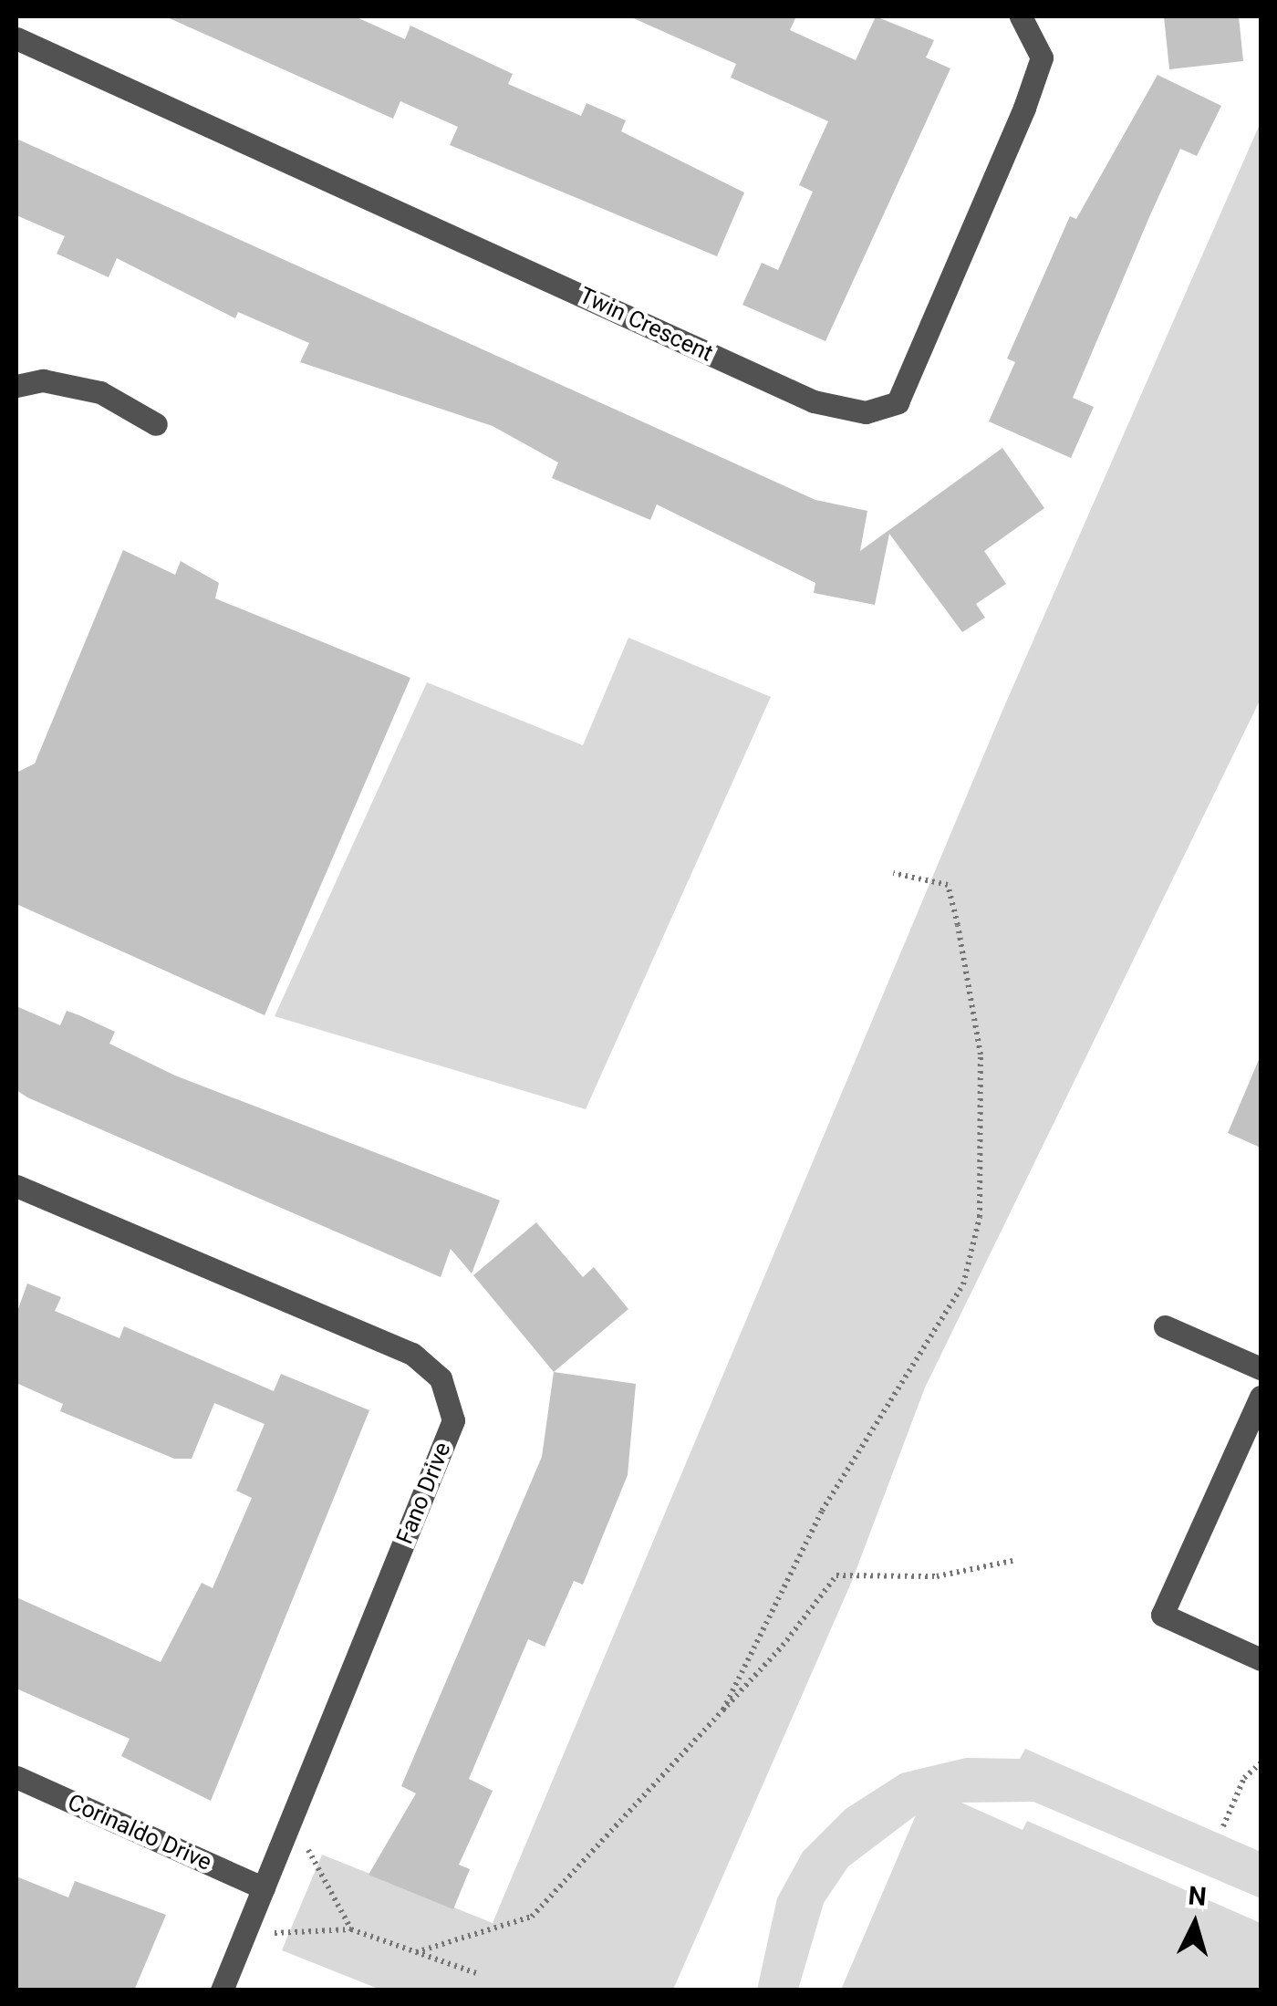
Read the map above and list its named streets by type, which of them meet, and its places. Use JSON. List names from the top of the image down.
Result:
{
  "streets": {
    "street": ["Twin Crescent", "Fano Drive", "Corinaldo Drive"]
  },
  "crossings": [
    ["Fano Drive", "Corinaldo Drive"]
  ],
  "north": "top"
}
